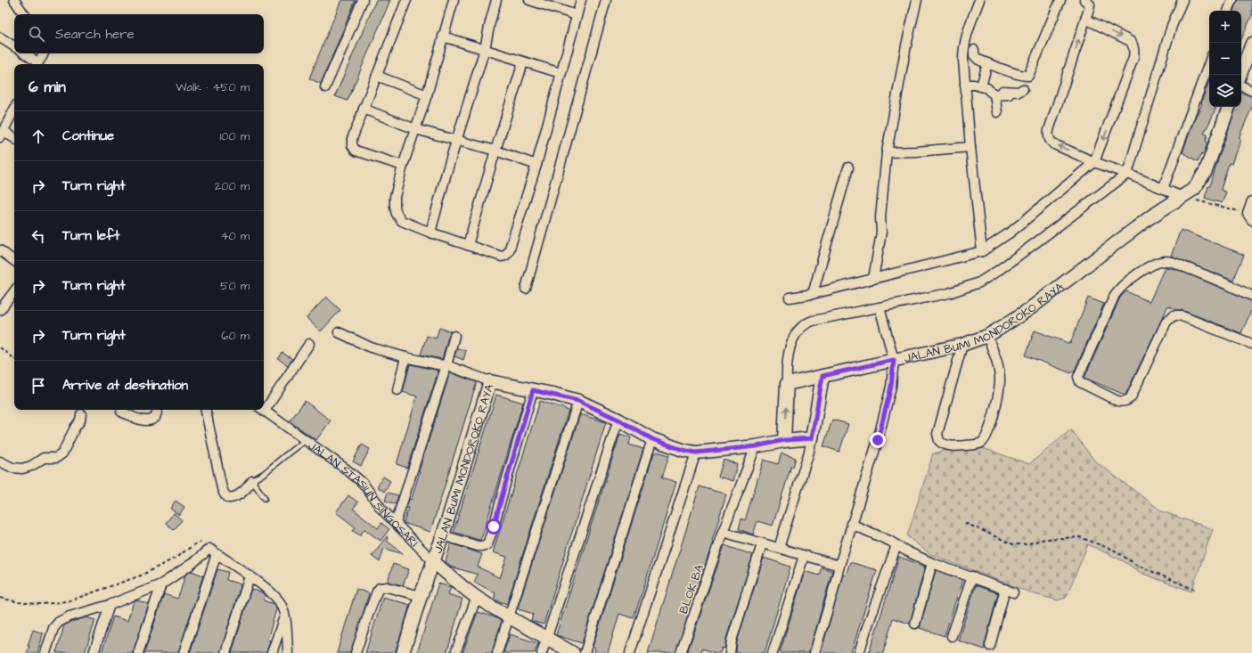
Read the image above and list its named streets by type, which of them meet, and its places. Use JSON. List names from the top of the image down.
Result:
{
  "streets": {
    "street": ["JALAN BUMI MONDOROKO RAYA", "JALAN STASIUN SINGOSARI", "BLOK BA"]
  },
  "crossings": [
    ["JALAN BUMI MONDOROKO RAYA", "JALAN STASIUN SINGOSARI"],
    ["JALAN BUMI MONDOROKO RAYA", "BLOK BA"]
  ],
  "page": {
    "map_buttons": ["+", "−"],
    "search": "Search here",
    "heading": ["6 min", "Walk · 450 m"],
    "list": [
      ["Continue", "100 m"],
      ["Turn right", "200 m"],
      ["Turn left", "40 m"],
      ["Turn right", "50 m"],
      ["Turn right", "60 m"],
      "Arrive at destination"
    ]
  }
}
